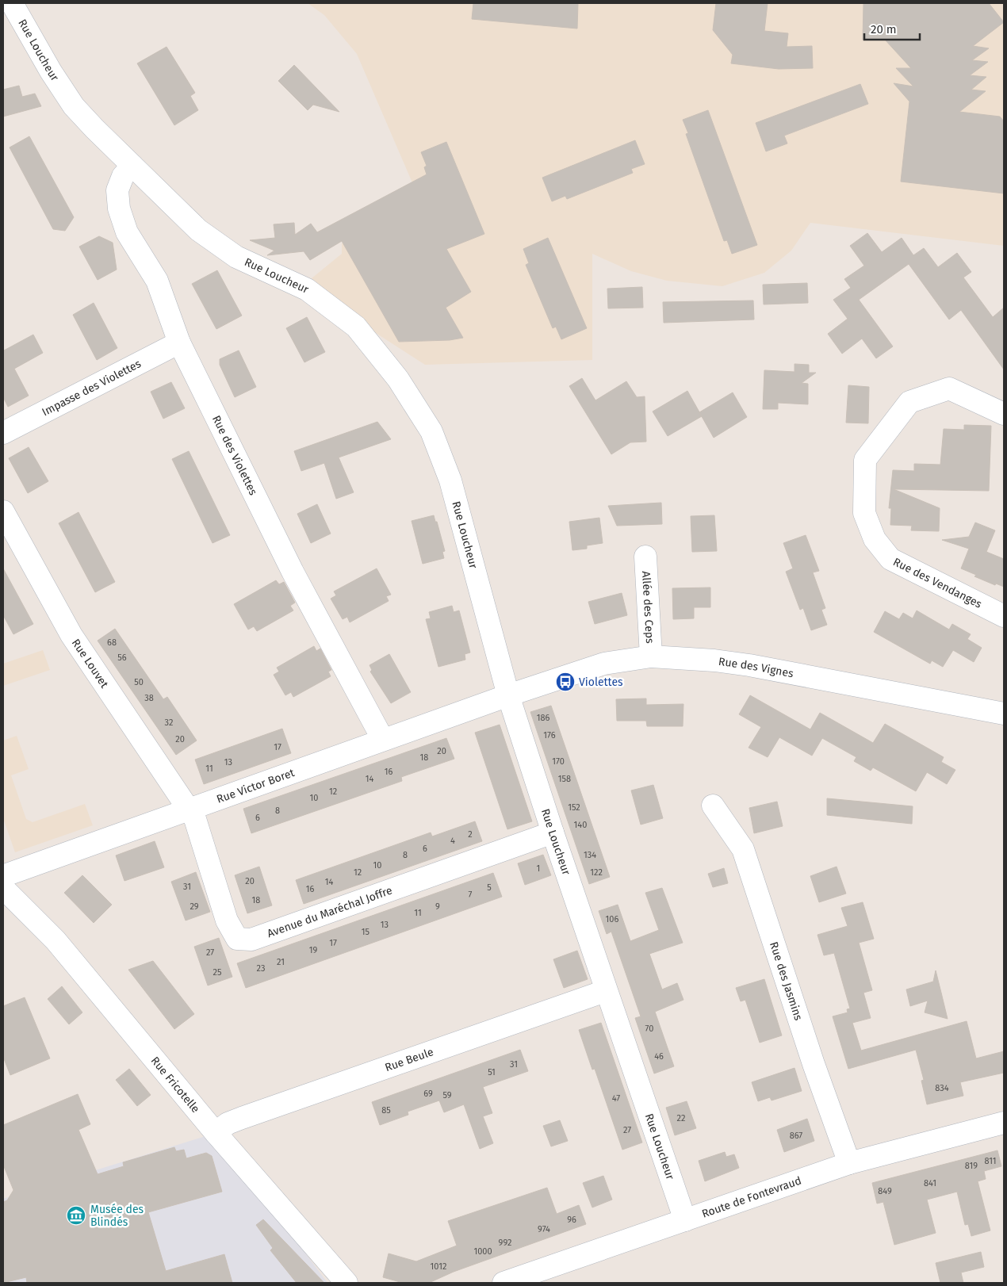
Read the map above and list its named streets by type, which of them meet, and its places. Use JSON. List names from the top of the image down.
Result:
{
  "streets": {
    "street": [
      "Rue Loucheur",
      "Impasse des Violettes",
      "Rue des Violettes",
      "Rue des Vendanges",
      "Allée des Ceps",
      "Rue Louvet",
      "Rue des Vignes",
      "Rue Victor Boret",
      "Avenue du Maréchal Joffre",
      "Rue des Jasmins",
      "Rue Beule",
      "Rue Fricotelle",
      "Route de Fontevraud"
    ]
  },
  "crossings": [
    ["Rue Loucheur", "Rue des Violettes"],
    ["Rue Loucheur", "Rue des Vignes"],
    ["Rue Loucheur", "Rue Victor Boret"],
    ["Rue Loucheur", "Avenue du Maréchal Joffre"],
    ["Rue Loucheur", "Rue Beule"],
    ["Rue Loucheur", "Route de Fontevraud"],
    ["Impasse des Violettes", "Rue des Violettes"],
    ["Rue des Violettes", "Rue Victor Boret"],
    ["Allée des Ceps", "Rue des Vignes"],
    ["Rue Louvet", "Rue Victor Boret"],
    ["Rue Louvet", "Avenue du Maréchal Joffre"],
    ["Rue des Vignes", "Rue Victor Boret"],
    ["Rue Victor Boret", "Avenue du Maréchal Joffre"],
    ["Rue des Jasmins", "Route de Fontevraud"],
    ["Rue Beule", "Rue Fricotelle"]
  ],
  "places": {
    "bus stop": ["Violettes"],
    "museum": ["Musée des Blindés"]
  },
  "house_numbers": [
    "68",
    "56",
    "50",
    "38",
    "186",
    "32",
    "176",
    "20",
    "17",
    "20",
    "18",
    "170",
    "13",
    "11",
    "16",
    "14",
    "158",
    "12",
    "10",
    "152",
    "8",
    "6",
    "140",
    "2",
    "4",
    "6",
    "8",
    "134",
    "10",
    "1",
    "12",
    "122",
    "20",
    "14",
    "31",
    "5",
    "16",
    "7",
    "18",
    "29",
    "9",
    "11",
    "106",
    "13",
    "15",
    "17",
    "19",
    "27",
    "21",
    "23",
    "25",
    "70",
    "46",
    "31",
    "51",
    "834",
    "69",
    "59",
    "47",
    "85",
    "22",
    "27",
    "867",
    "811",
    "819",
    "841",
    "849",
    "96",
    "974",
    "992",
    "1000",
    "1012"
  ],
  "scale_bar": "20 m"
}
